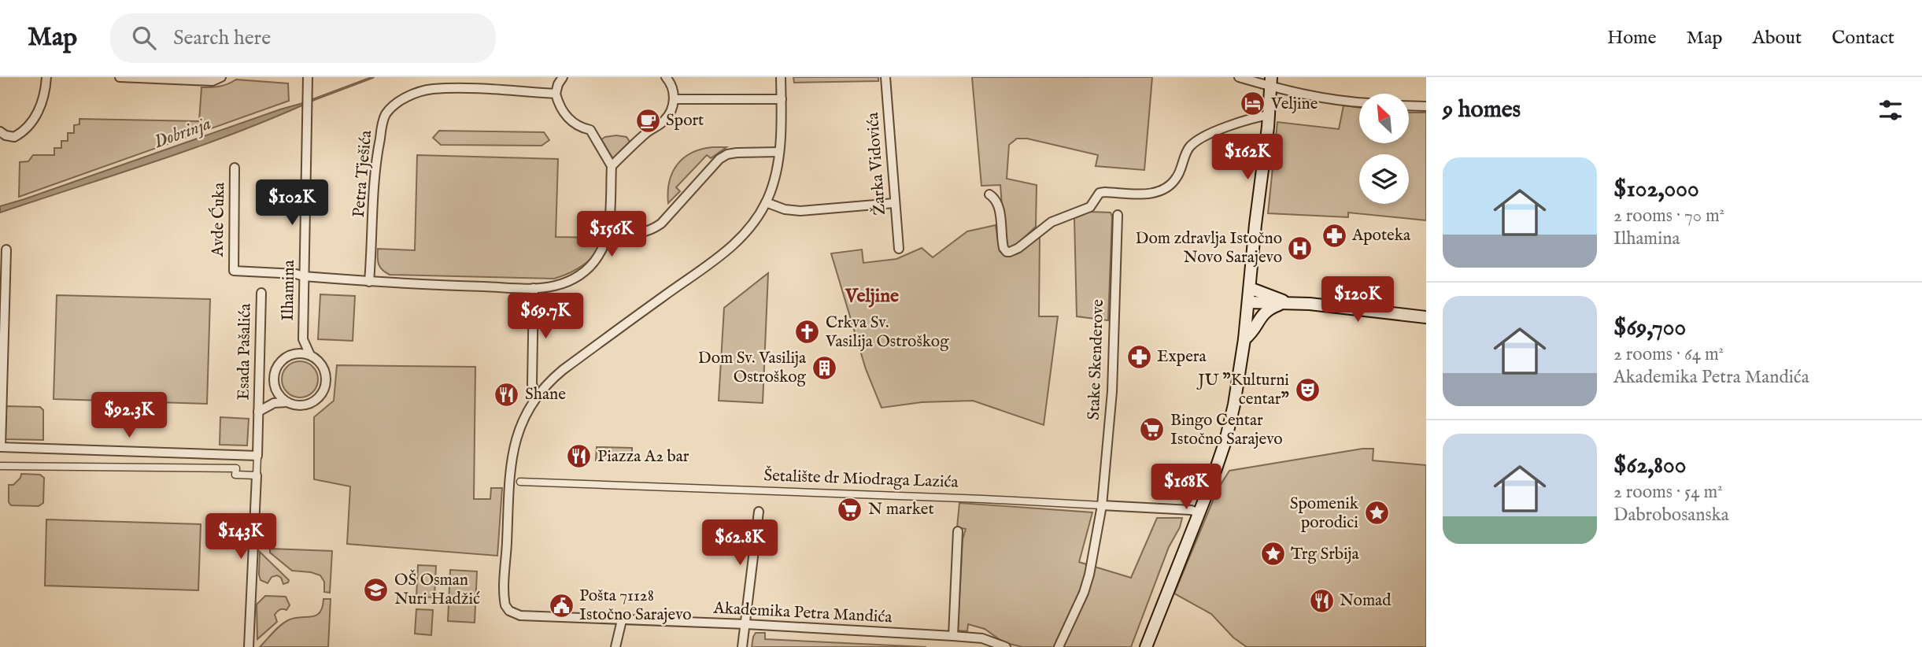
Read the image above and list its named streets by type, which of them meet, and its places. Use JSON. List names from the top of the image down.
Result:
{
  "streets": {
    "street": [
      "Žarka Vidovića",
      "Petra Tješića",
      "Avde Ćuka",
      "Ilhamina",
      "Esada Pašalića",
      "Stake Skenderove",
      "Šetalište dr Miodraga Lazića",
      "Akademika Petra Mandića"
    ]
  },
  "crossings": [
    ["Avde Ćuka", "Ilhamina"],
    ["Stake Skenderove", "Šetalište dr Miodraga Lazića"]
  ],
  "districts": ["Veljine"],
  "water": ["Dobrinja"],
  "places": {
    "hotel": ["Veljine"],
    "cafe": ["Sport"],
    "pharmacy": ["Apoteka", "Expera"],
    "hospital": ["Dom zdravlja Istočno Novo Sarajevo"],
    "church": ["Crkva Sv. Vasilija Ostroškog"],
    "building": ["Dom Sv. Vasilija Ostroškog"],
    "theatre": ["JU \"Kulturni centar\""],
    "restaurant": ["Shane", "Piazza A2 bar", "Nomad"],
    "supermarket": ["Bingo Centar Istočno Sarajevo", "N market"],
    "place": ["Spomenik porodici", "Trg Srbija"],
    "school or university": ["OŠ Osman Nuri Hadžić"],
    "public building": ["Pošta 71128 Istočno Sarajevo"]
  },
  "north": "top left",
  "page": {
    "header": "Map",
    "search": "Search here",
    "nav": [
      "Home",
      "Map",
      "About",
      "Contact"
    ],
    "heading": "9 homes",
    "price": [
      "$162K",
      "$102K",
      "$156K",
      "$120K",
      "$69.7K",
      "$92.3K",
      "$168K",
      "$143K",
      "$62.8K"
    ],
    "list": [
      {
        "name": "$102,000",
        "note": "2 rooms · 70 m² · Ilhamina"
      },
      {
        "name": "$69,700",
        "note": "2 rooms · 64 m² · Akademika Petra Mandića"
      },
      {
        "name": "$62,800",
        "note": "2 rooms · 54 m² · Dabrobosanska"
      }
    ]
  }
}
